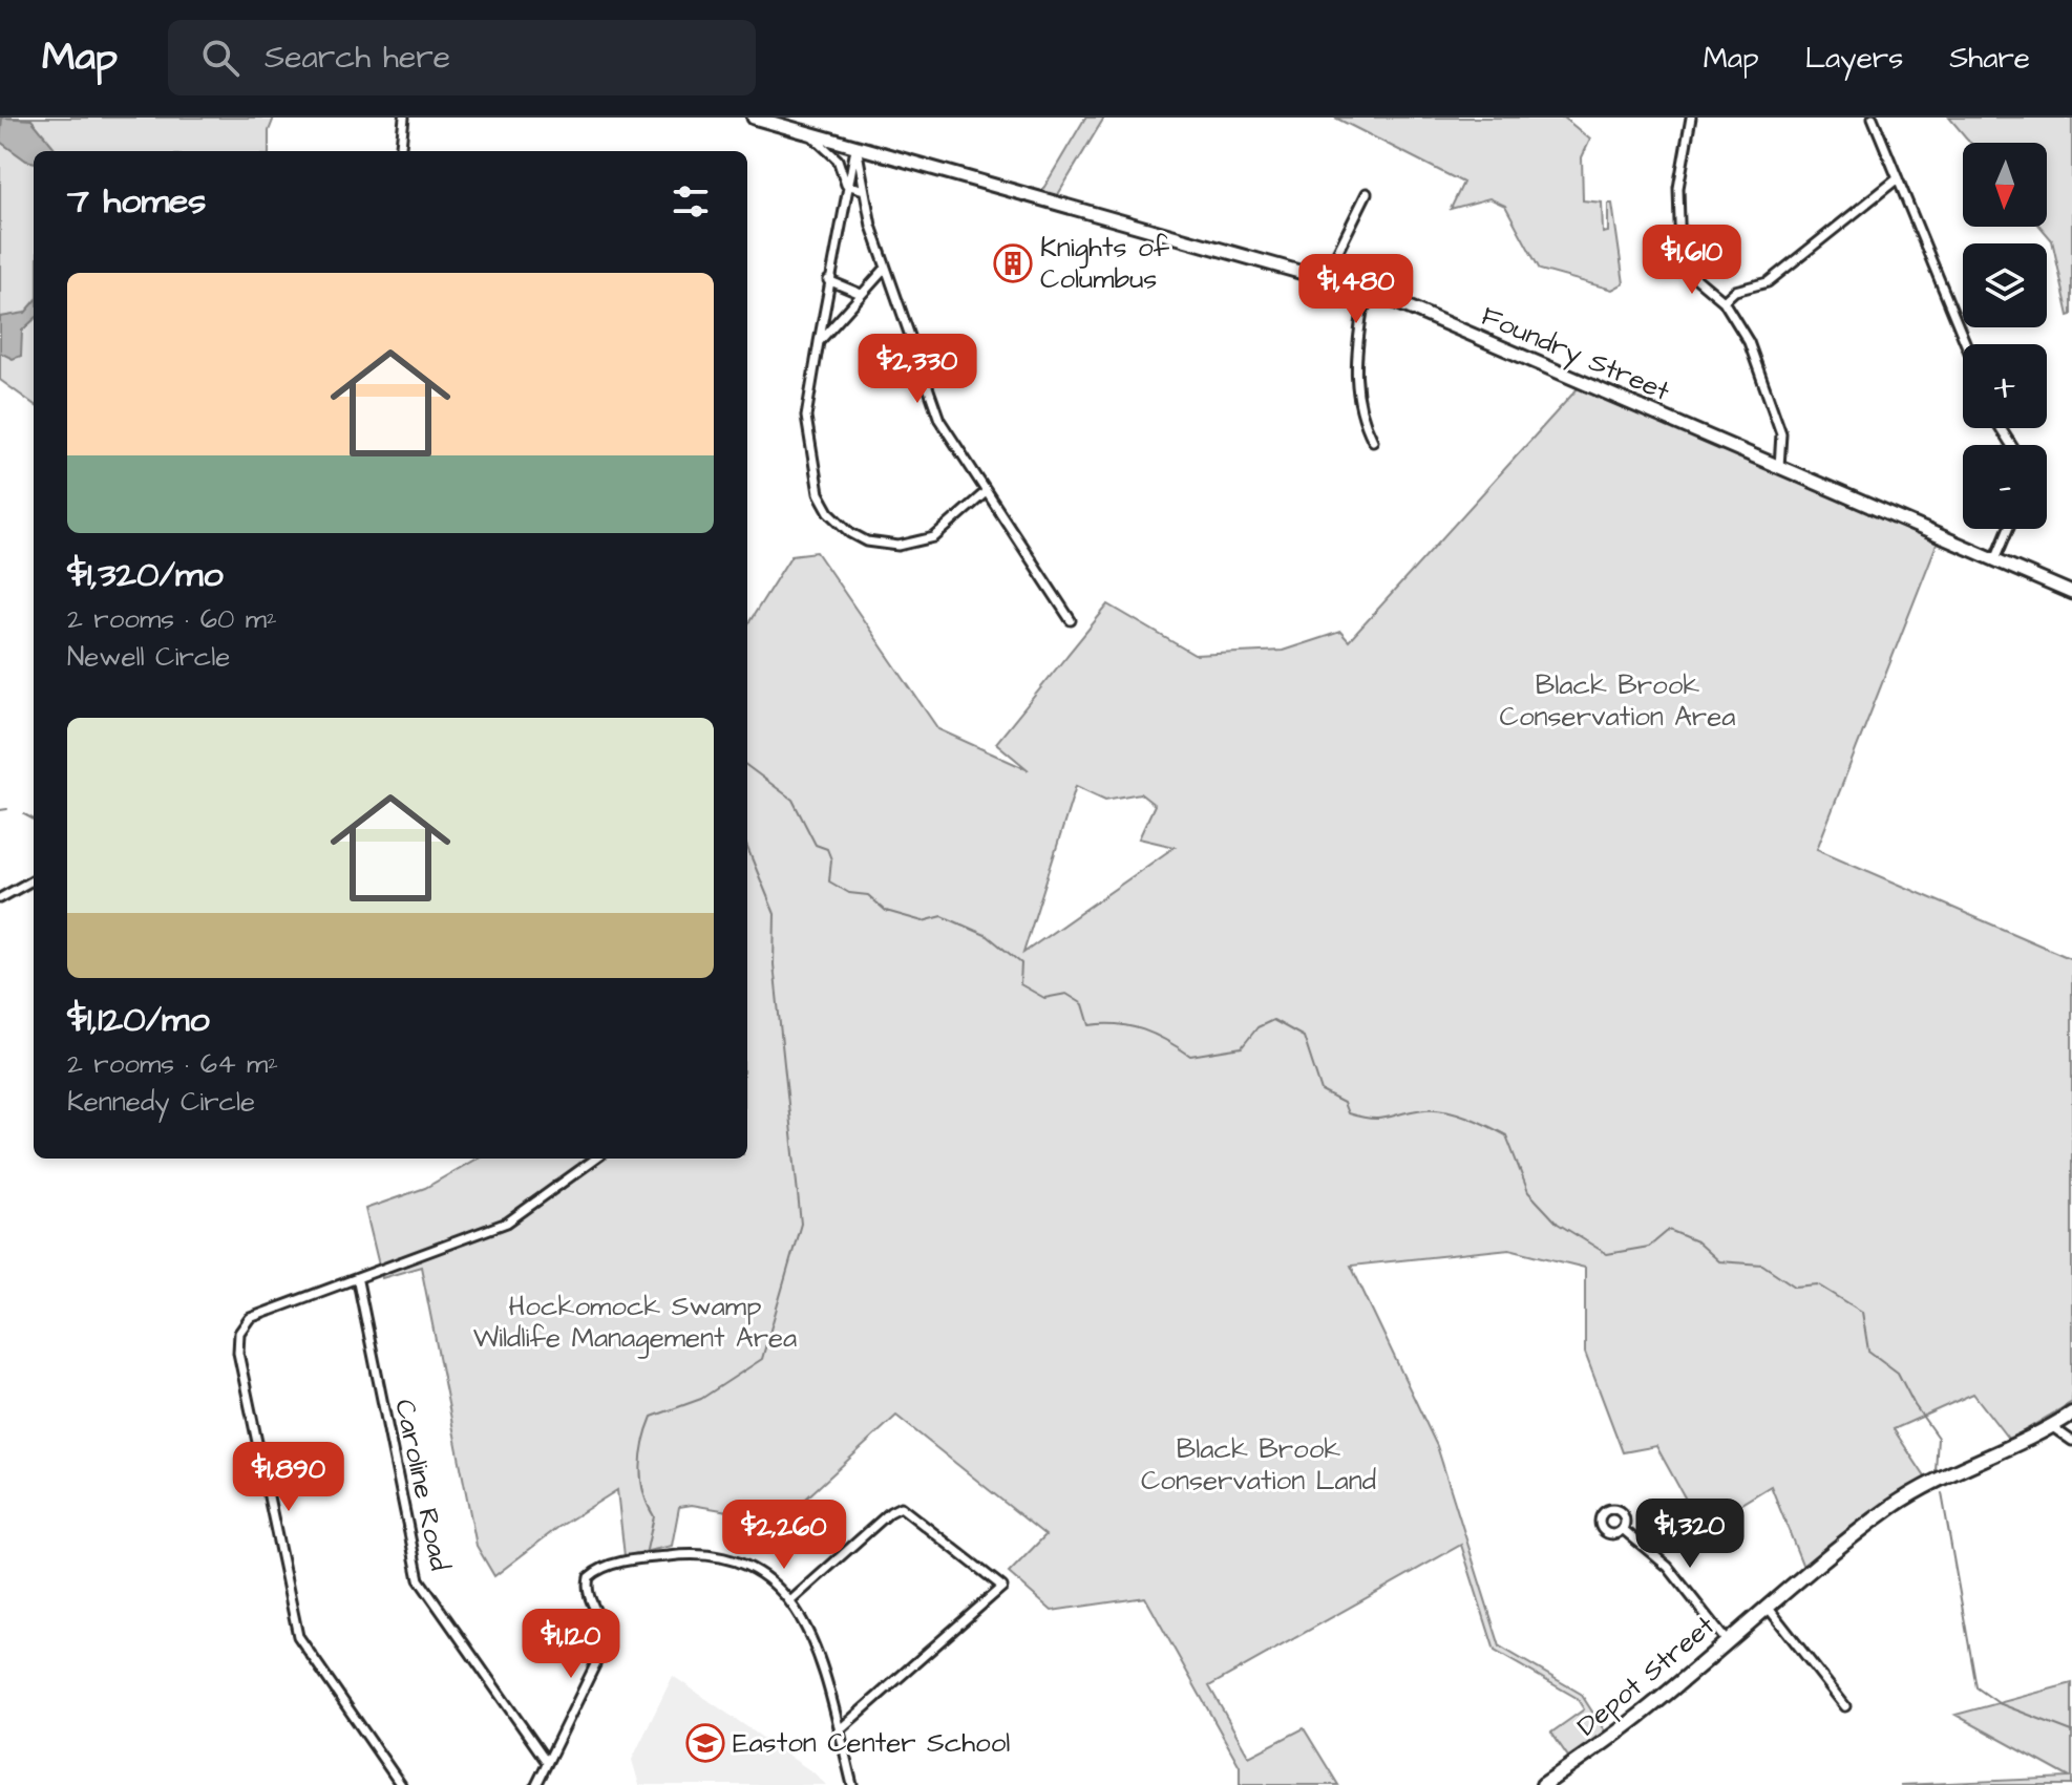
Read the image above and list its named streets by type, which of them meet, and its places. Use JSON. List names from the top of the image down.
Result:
{
  "streets": {
    "highway": ["Depot Street"],
    "main road": ["Foundry Street"],
    "street": ["Caroline Road"]
  },
  "parks": ["Black Brook Conservation Area", "Hockomock Swamp Wildlife Management Area", "Black Brook Conservation Land"],
  "places": {
    "building": ["Knights of Columbus"],
    "school or university": ["Easton Center School"]
  },
  "north": "bottom",
  "page": {
    "header": "Map",
    "search": "Search here",
    "nav": ["Map", "Layers", "Share"],
    "map_buttons": ["+", "−"],
    "heading": "7 homes",
    "price": [
      "$1,610",
      "$1,480",
      "$2,330",
      "$1,890",
      "$1,320",
      "$2,260",
      "$1,120"
    ],
    "list": [
      {
        "name": "$1,320/mo",
        "note": "2 rooms · 60 m² · Newell Circle"
      },
      {
        "name": "$1,120/mo",
        "note": "2 rooms · 64 m² · Kennedy Circle"
      }
    ]
  }
}
